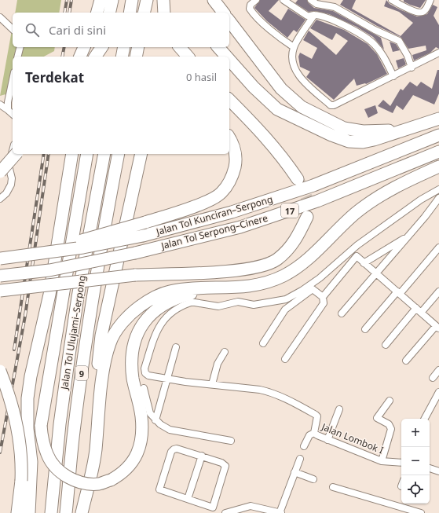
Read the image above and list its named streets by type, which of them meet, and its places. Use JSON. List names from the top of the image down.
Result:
{
  "streets": {
    "highway": [
      "17",
      "Jalan Tol Kunciran–Serpong",
      "Jalan Tol Serpong–Cinere",
      "Jalan Tol Ulujami–Serpong",
      "9"
    ],
    "street": ["Jalan Lombok I"]
  },
  "page": {
    "search": "Cari di sini",
    "heading": ["Terdekat", "0 hasil"],
    "map_buttons": ["+", "−"]
  }
}
